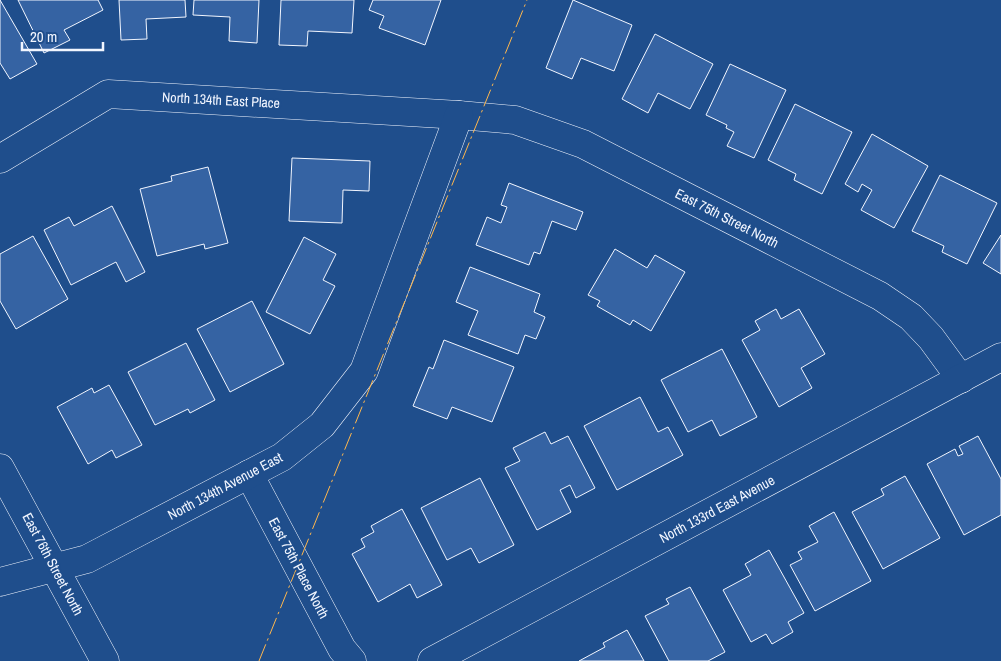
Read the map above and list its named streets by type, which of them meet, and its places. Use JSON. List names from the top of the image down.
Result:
{
  "streets": {
    "street": [
      "North 134th East Place",
      "East 75th Street North",
      "North 134th Avenue East",
      "North 133rd East Avenue",
      "East 76th Street North",
      "East 75th Place North"
    ]
  },
  "crossings": [
    ["North 134th East Place", "East 75th Street North"],
    ["North 134th East Place", "North 134th Avenue East"],
    ["East 75th Street North", "North 134th Avenue East"],
    ["East 75th Street North", "North 133rd East Avenue"],
    ["North 134th Avenue East", "East 76th Street North"],
    ["North 134th Avenue East", "East 75th Place North"]
  ],
  "scale_bar": "20 m"
}
